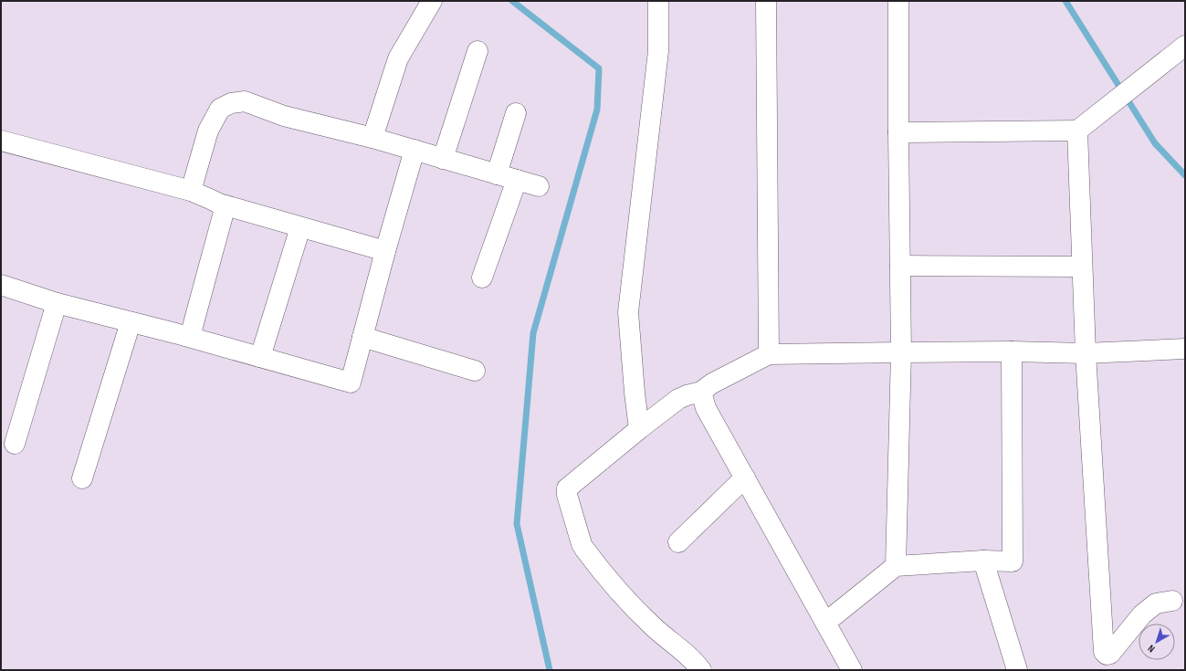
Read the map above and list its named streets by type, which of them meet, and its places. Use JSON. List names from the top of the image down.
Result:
{
  "north": "bottom left"
}
